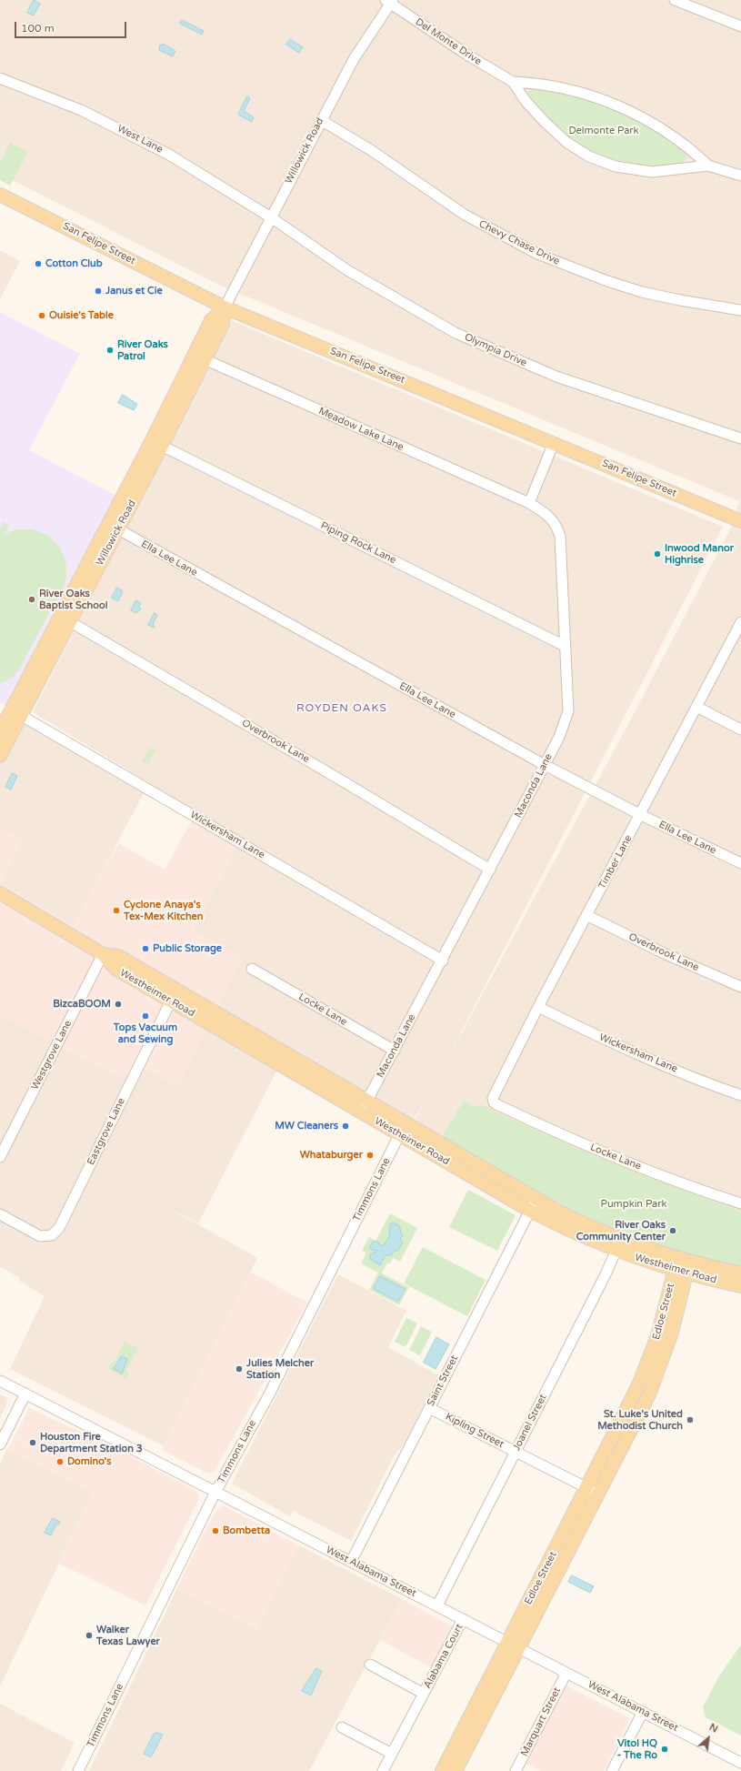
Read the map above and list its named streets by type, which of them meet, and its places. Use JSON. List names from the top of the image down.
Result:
{
  "streets": {
    "main road": [
      "Willowick Road",
      "San Felipe Street",
      "Westheimer Road",
      "Edloe Street"
    ],
    "street": [
      "Del Monte Drive",
      "West Lane",
      "Chevy Chase Drive",
      "Olympia Drive",
      "Meadow Lake Lane",
      "Piping Rock Lane",
      "Ella Lee Lane",
      "Overbrook Lane",
      "Maconda Lane",
      "Wickersham Lane",
      "Timber Lane",
      "Locke Lane",
      "Westgrove Lane",
      "Eastgrove Lane",
      "Timmons Lane",
      "Saint Street",
      "Joanel Street",
      "Kipling Street",
      "West Alabama Street",
      "Alabama Court",
      "Marquart Street"
    ]
  },
  "crossings": [
    ["Del Monte Drive", "Willowick Road"],
    ["West Lane", "Willowick Road"],
    ["West Lane", "Olympia Drive"],
    ["Willowick Road", "Chevy Chase Drive"],
    ["Willowick Road", "San Felipe Street"],
    ["Willowick Road", "Olympia Drive"],
    ["Willowick Road", "Meadow Lake Lane"],
    ["Willowick Road", "Piping Rock Lane"],
    ["Willowick Road", "Ella Lee Lane"],
    ["Willowick Road", "Overbrook Lane"],
    ["Willowick Road", "Wickersham Lane"],
    ["Meadow Lake Lane", "Maconda Lane"],
    ["Piping Rock Lane", "Maconda Lane"],
    ["Ella Lee Lane", "Maconda Lane"],
    ["Ella Lee Lane", "Timber Lane"],
    ["Overbrook Lane", "Maconda Lane"],
    ["Overbrook Lane", "Timber Lane"],
    ["Maconda Lane", "Wickersham Lane"],
    ["Maconda Lane", "Westheimer Road"],
    ["Maconda Lane", "Locke Lane"],
    ["Wickersham Lane", "Timber Lane"],
    ["Timber Lane", "Locke Lane"],
    ["Westheimer Road", "Westgrove Lane"],
    ["Westheimer Road", "Eastgrove Lane"],
    ["Westheimer Road", "Timmons Lane"],
    ["Westheimer Road", "Edloe Street"],
    ["Westheimer Road", "Saint Street"],
    ["Westheimer Road", "Joanel Street"],
    ["Timmons Lane", "West Alabama Street"],
    ["Edloe Street", "Kipling Street"],
    ["Edloe Street", "West Alabama Street"],
    ["Saint Street", "Kipling Street"],
    ["Saint Street", "West Alabama Street"],
    ["Joanel Street", "Kipling Street"],
    ["Joanel Street", "West Alabama Street"],
    ["West Alabama Street", "Alabama Court"],
    ["West Alabama Street", "Marquart Street"]
  ],
  "districts": ["ROYDEN OAKS"],
  "parks": ["Delmonte Park", "Pumpkin Park"],
  "places": [
    "Cotton Club",
    "Janus et Cie",
    "Ouisie's Table",
    "River Oaks Patrol",
    "Inwood Manor Highrise",
    "River Oaks Baptist School",
    "Cyclone Anaya's Tex-Mex Kitchen",
    "Public Storage",
    "BizcaBOOM",
    "Tops Vacuum and Sewing",
    "MW Cleaners",
    "Whataburger",
    "River Oaks Community Center",
    "Julies Melcher Station",
    "St. Luke's United Methodist Church",
    "Houston Fire Department Station 3",
    "Domino's",
    "Bombetta",
    "Walker Texas Lawyer",
    "Vitol HQ - The Ro"
  ],
  "scale_bar": "100 m",
  "north": "top right"
}
